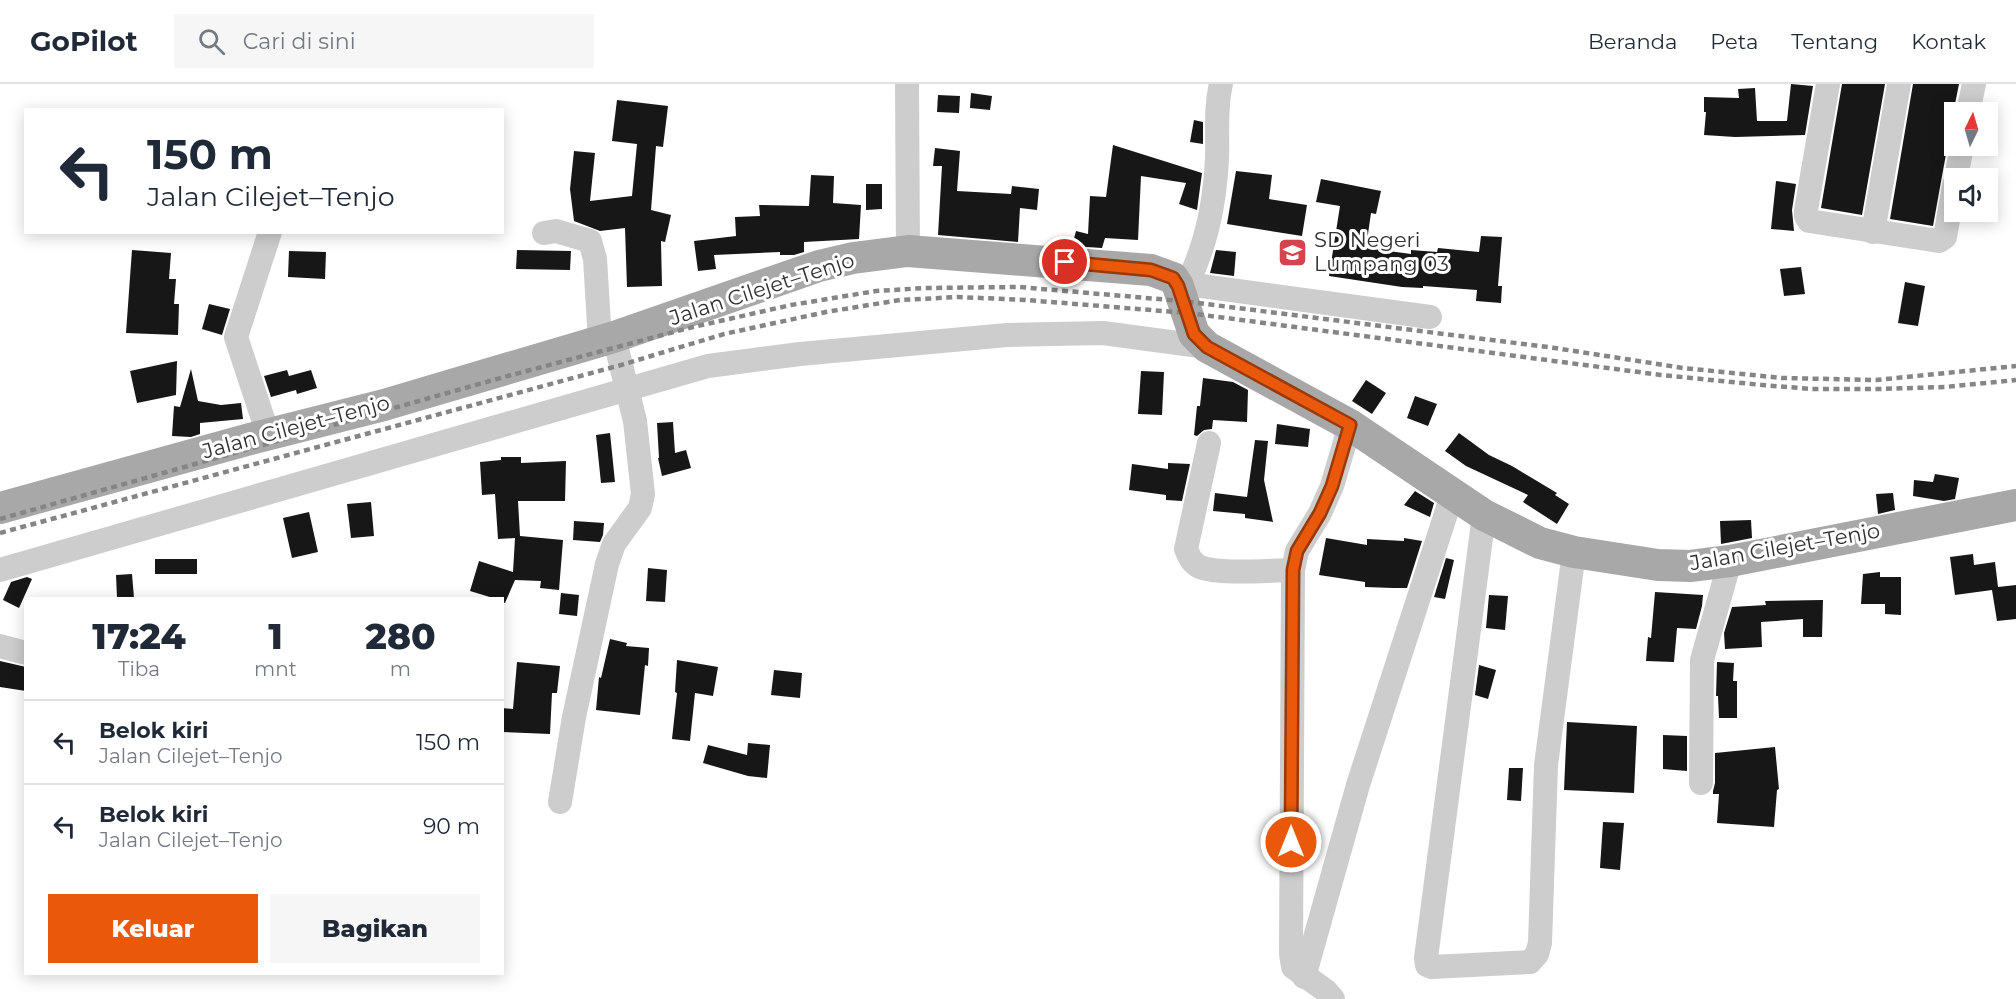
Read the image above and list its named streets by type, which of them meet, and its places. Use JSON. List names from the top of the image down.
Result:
{
  "streets": {
    "main road": ["Jalan Cilejet–Tenjo"]
  },
  "places": {
    "school or university": ["SD Negeri Lumpang 03"]
  },
  "north": "top",
  "page": {
    "header": "GoPilot",
    "search": "Cari di sini",
    "nav": [
      "Beranda",
      "Peta",
      "Tentang",
      "Kontak"
    ],
    "turn": ["150 m", "Jalan Cilejet–Tenjo"],
    "eta": [
      "17:24",
      "Tiba",
      "1",
      "mnt",
      "280",
      "m"
    ],
    "list": [
      {
        "name": "Belok kiri",
        "note": "Jalan Cilejet–Tenjo",
        "value": "150 m"
      },
      {
        "name": "Belok kiri",
        "note": "Jalan Cilejet–Tenjo",
        "value": "90 m"
      }
    ],
    "buttons": ["Keluar", "Bagikan"]
  }
}
